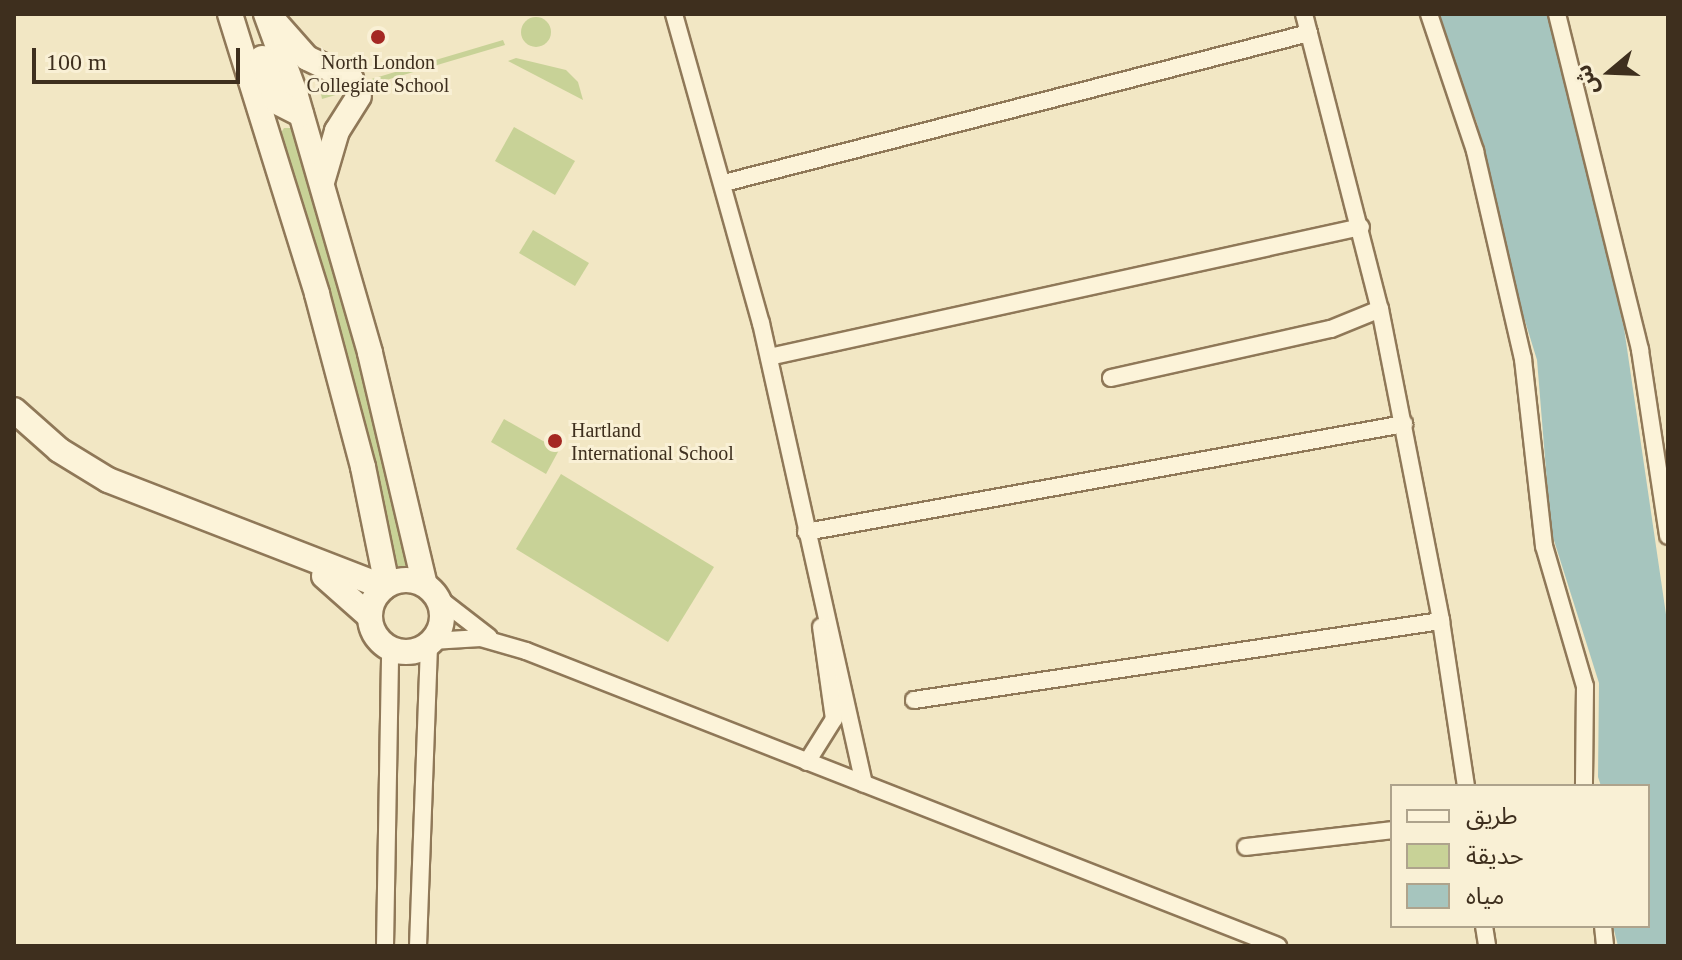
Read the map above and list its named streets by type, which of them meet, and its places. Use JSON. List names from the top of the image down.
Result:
{
  "places": ["North London Collegiate School", "Hartland International School"],
  "legend": ["طريق", "حديقة", "مياه"],
  "scale_bar": "100 m",
  "north": "left"
}
